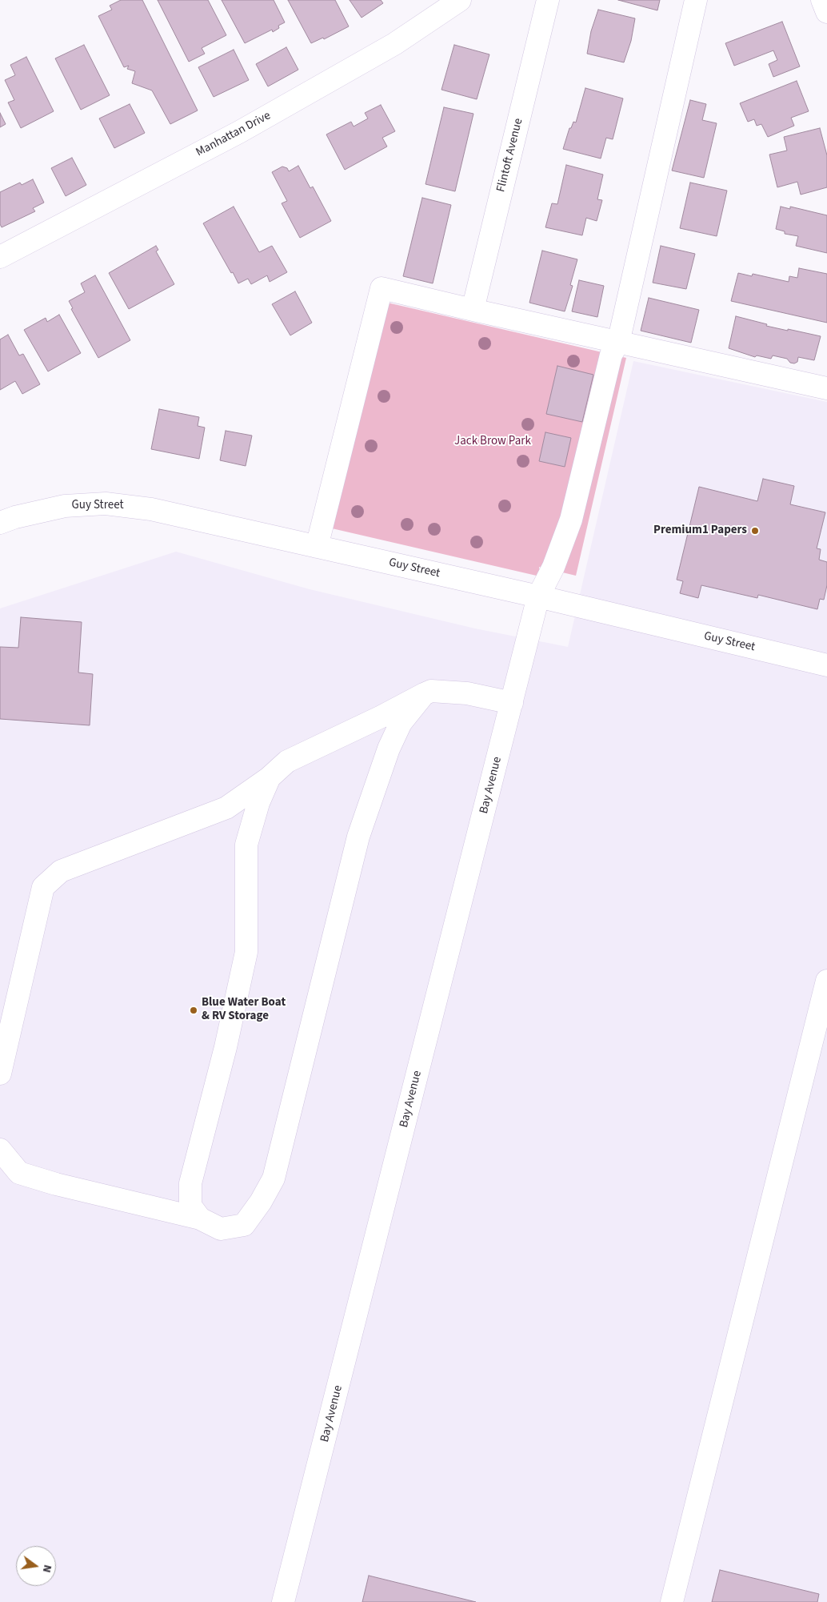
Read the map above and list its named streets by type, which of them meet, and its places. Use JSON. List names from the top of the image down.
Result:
{
  "streets": {
    "street": [
      "Manhattan Drive",
      "Flintoft Avenue",
      "Guy Street",
      "Bay Avenue"
    ]
  },
  "crossings": [
    ["Guy Street", "Bay Avenue"]
  ],
  "parks": ["Jack Brow Park"],
  "places": ["Premium1 Papers", "Blue Water Boat & RV Storage"],
  "north": "right"
}
